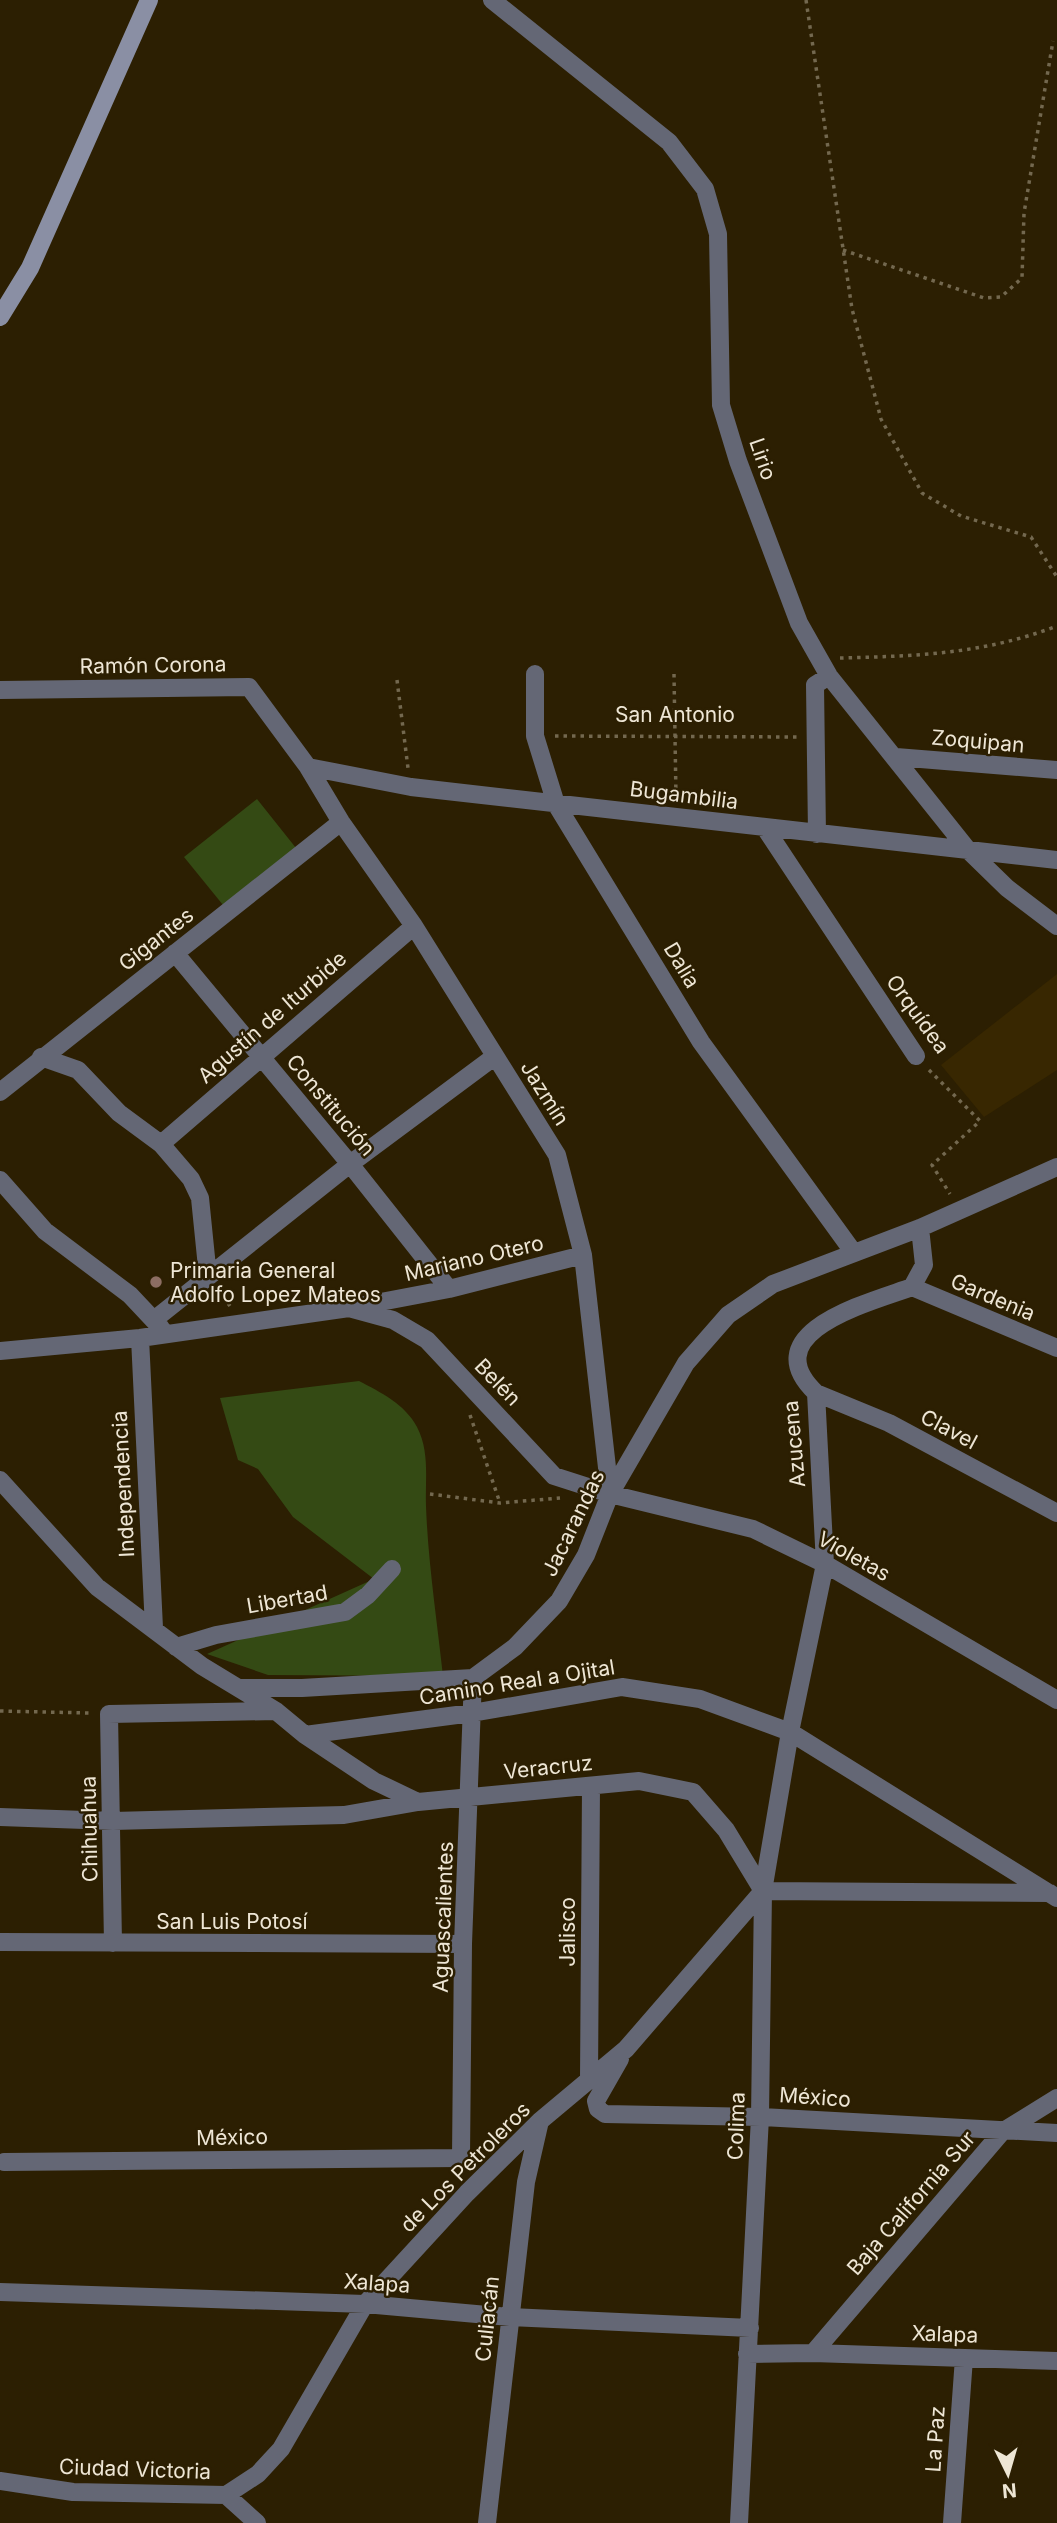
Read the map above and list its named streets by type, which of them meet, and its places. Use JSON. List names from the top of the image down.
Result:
{
  "streets": {
    "street": [
      "Lirio",
      "Ramón Corona",
      "Zoquipan",
      "Bugambilia",
      "Gigantes",
      "Dalia",
      "Orquídea",
      "Agustín de Iturbide",
      "Jazmín",
      "Constitución",
      "Mariano Otero",
      "Gardenia",
      "Belén",
      "Clavel",
      "Azucena",
      "Independencia",
      "Jacarandas",
      "Violetas",
      "Libertad",
      "Camino Real a Ojital",
      "Veracruz",
      "Chihuahua",
      "Aguascalientes",
      "San Luis Potosí",
      "Jalisco",
      "México",
      "Colima",
      "de Los Petroleros",
      "Baja California Sur",
      "Xalapa",
      "Culiacán",
      "La Paz",
      "Ciudad Victoria"
    ],
    "path": ["San Antonio"]
  },
  "crossings": [
    ["Lirio", "Zoquipan"],
    ["Lirio", "Bugambilia"],
    ["Ramón Corona", "Bugambilia"],
    ["Ramón Corona", "Jazmín"],
    ["San Antonio", "Dalia"],
    ["Bugambilia", "Dalia"],
    ["Bugambilia", "Orquídea"],
    ["Bugambilia", "Jazmín"],
    ["Gigantes", "Jazmín"],
    ["Gigantes", "Constitución"],
    ["Dalia", "Jacarandas"],
    ["Orquídea", "Jacarandas"],
    ["Agustín de Iturbide", "Jazmín"],
    ["Agustín de Iturbide", "Constitución"],
    ["Jazmín", "Mariano Otero"],
    ["Jazmín", "Belén"],
    ["Jazmín", "Jacarandas"],
    ["Jazmín", "Violetas"],
    ["Constitución", "Mariano Otero"],
    ["Mariano Otero", "Belén"],
    ["Mariano Otero", "Independencia"],
    ["Gardenia", "Azucena"],
    ["Belén", "Jacarandas"],
    ["Belén", "Violetas"],
    ["Clavel", "Azucena"],
    ["Azucena", "Violetas"],
    ["Azucena", "Camino Real a Ojital"],
    ["Azucena", "Colima"],
    ["Jacarandas", "Violetas"],
    ["Jacarandas", "Aguascalientes"],
    ["Camino Real a Ojital", "Aguascalientes"],
    ["Camino Real a Ojital", "Colima"],
    ["Veracruz", "Chihuahua"],
    ["Veracruz", "Aguascalientes"],
    ["Veracruz", "Jalisco"],
    ["Veracruz", "Colima"],
    ["Veracruz", "de Los Petroleros"],
    ["Chihuahua", "San Luis Potosí"],
    ["Aguascalientes", "San Luis Potosí"],
    ["Aguascalientes", "México"],
    ["Jalisco", "de Los Petroleros"],
    ["México", "Colima"],
    ["México", "de Los Petroleros"],
    ["México", "Baja California Sur"],
    ["Colima", "de Los Petroleros"],
    ["Colima", "Xalapa"],
    ["de Los Petroleros", "Xalapa"],
    ["de Los Petroleros", "Culiacán"],
    ["de Los Petroleros", "Ciudad Victoria"],
    ["Baja California Sur", "Xalapa"],
    ["Xalapa", "Culiacán"],
    ["Xalapa", "La Paz"]
  ],
  "places": ["Primaria General Adolfo Lopez Mateos"],
  "north": "bottom"
}
